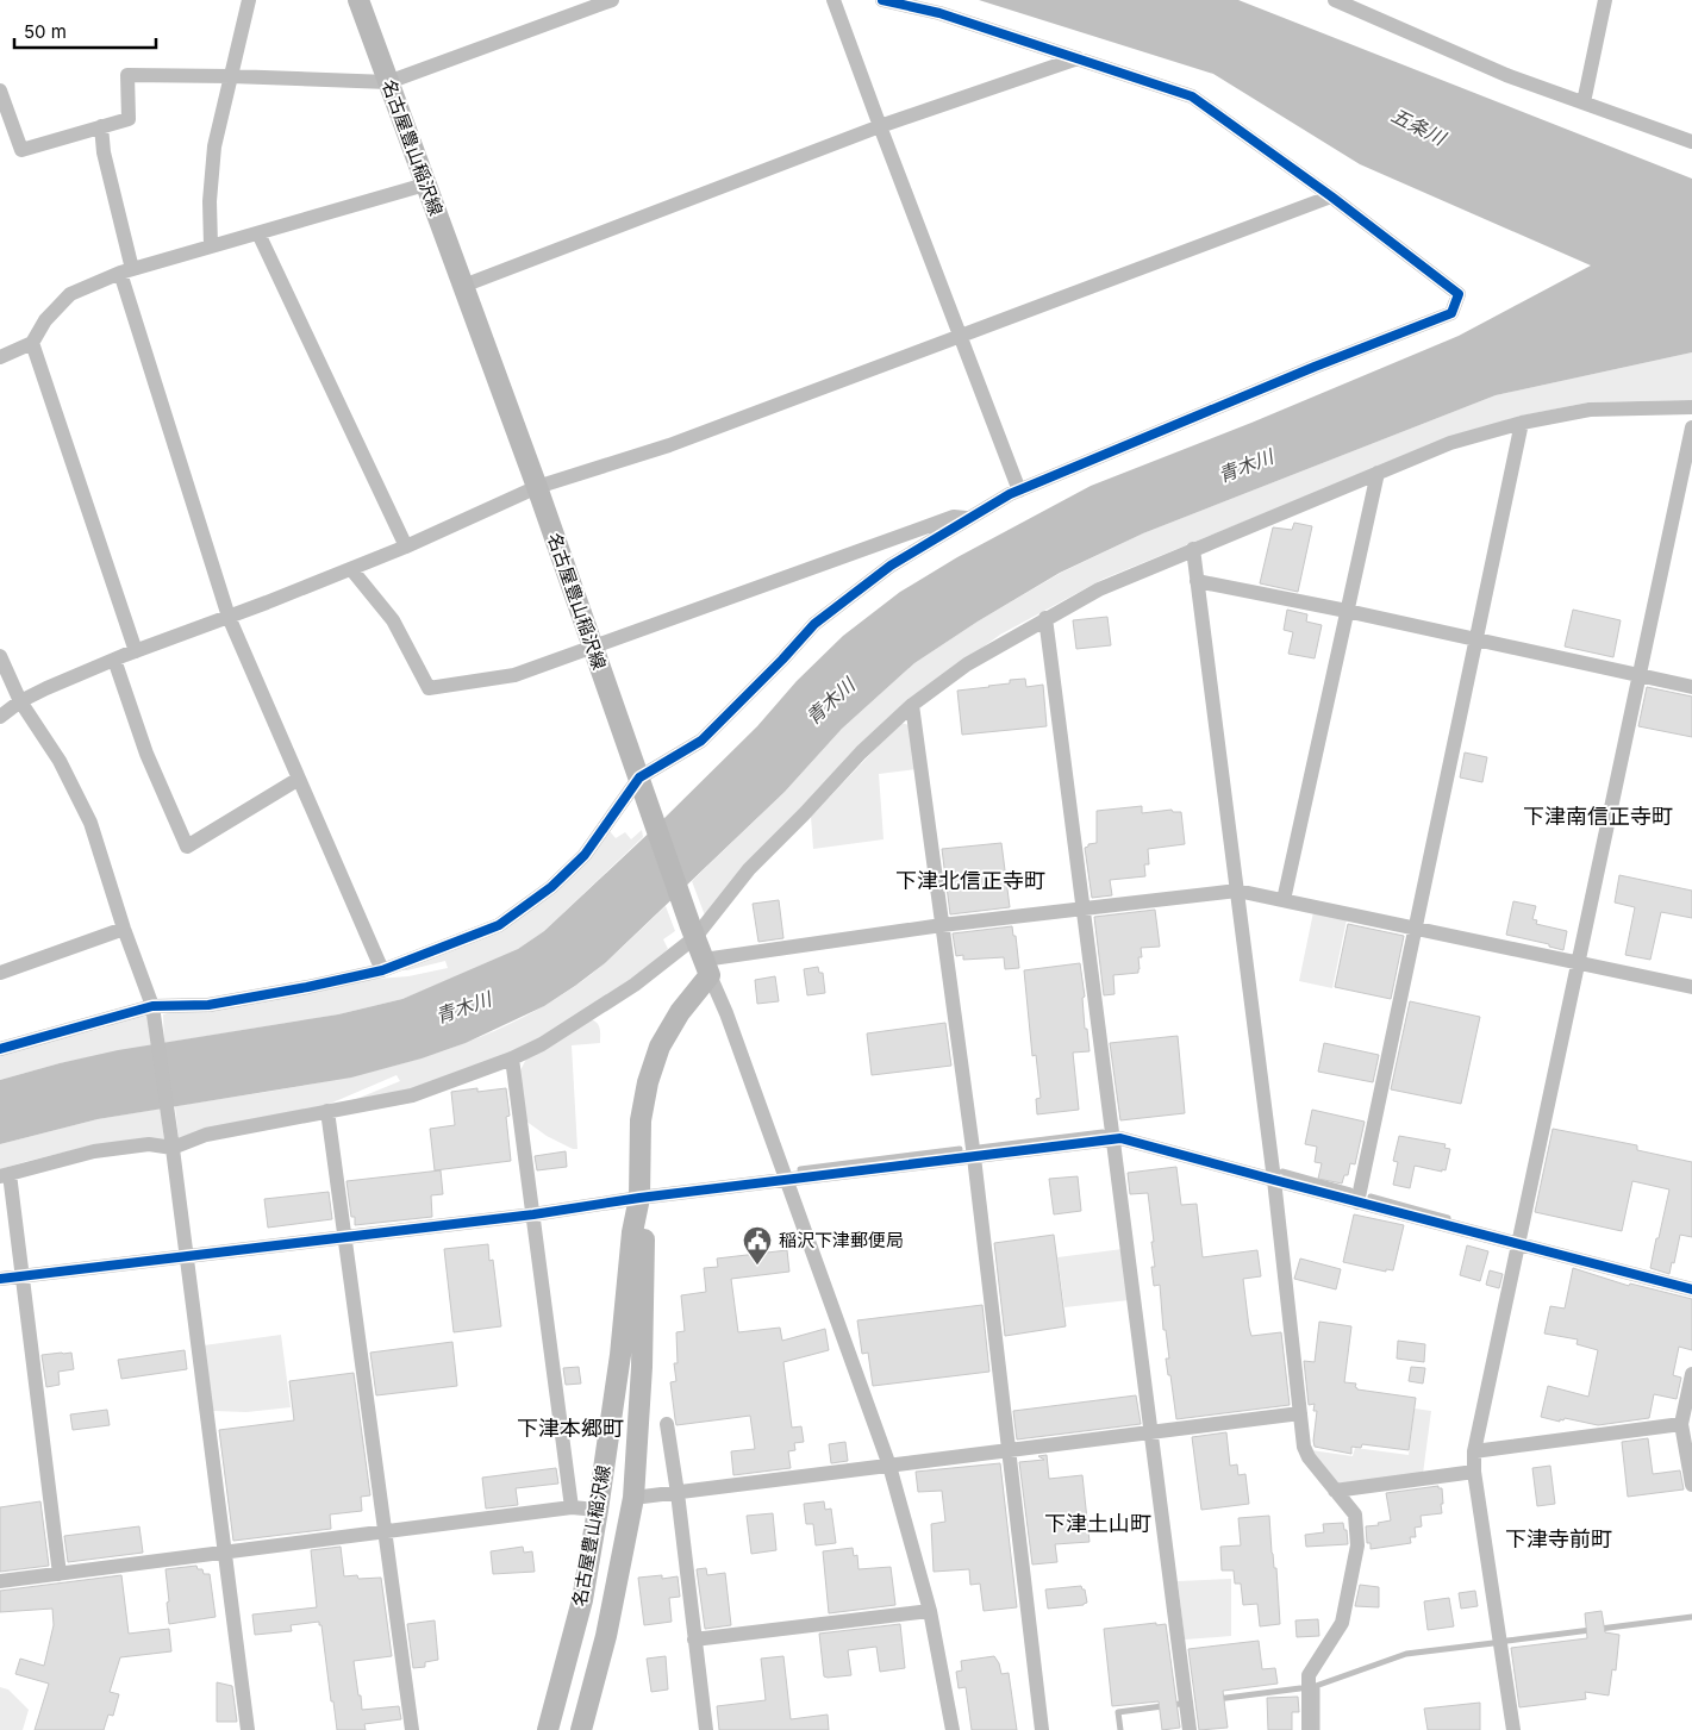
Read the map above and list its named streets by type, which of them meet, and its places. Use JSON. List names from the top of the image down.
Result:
{
  "streets": {
    "main road": ["名古屋豊山稲沢線"]
  },
  "districts": [
    "下津南信正寺町",
    "下津北信正寺町",
    "下津本郷町",
    "下津土山町",
    "下津寺前町"
  ],
  "water": ["五条川", "青木川"],
  "places": {
    "public building": ["稲沢下津郵便局"]
  },
  "scale_bar": "50 m"
}
